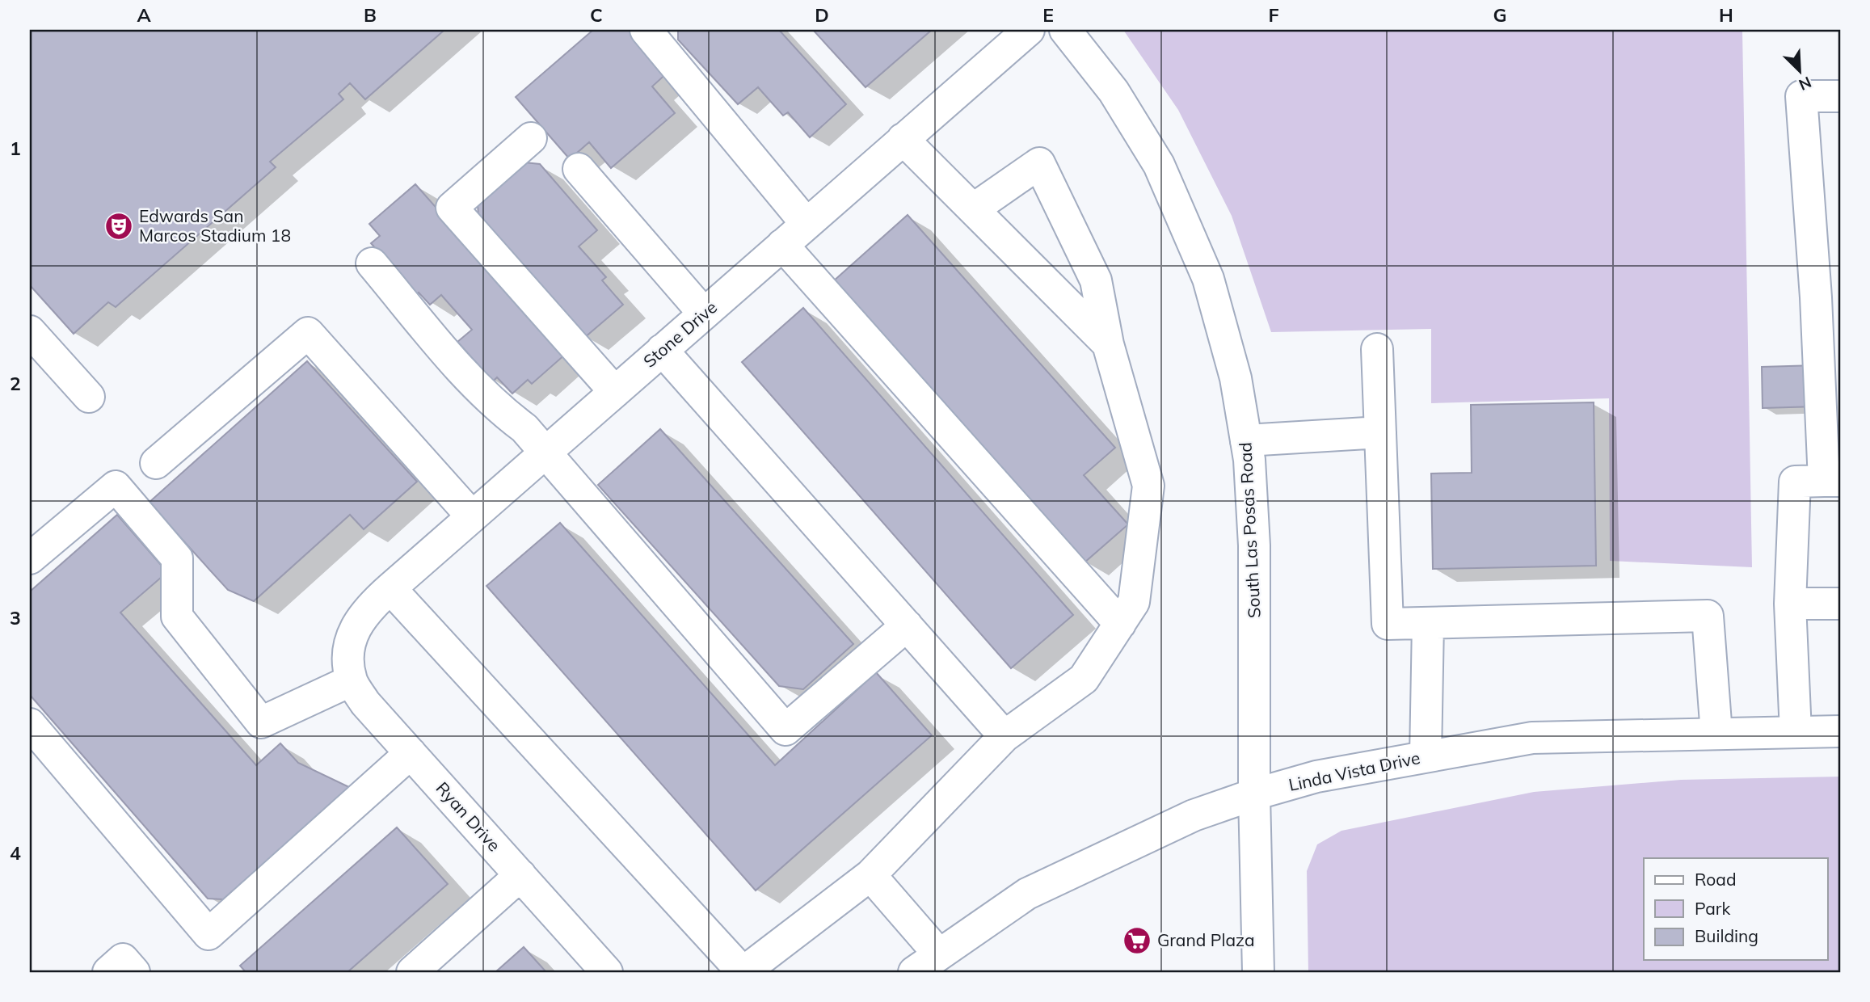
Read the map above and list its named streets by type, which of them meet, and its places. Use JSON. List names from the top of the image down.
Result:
{
  "streets": {
    "main road": [
      "Stone Drive",
      "South Las Posas Road",
      "Linda Vista Drive",
      "Ryan Drive"
    ]
  },
  "crossings": [
    ["Stone Drive", "Ryan Drive"],
    ["South Las Posas Road", "Linda Vista Drive"]
  ],
  "places": {
    "theatre": ["Edwards San Marcos Stadium 18"],
    "supermarket": ["Grand Plaza"]
  },
  "legend": ["Road", "Park", "Building"],
  "north": "bottom right",
  "grid": {
    "columns": [
      "A",
      "B",
      "C",
      "D",
      "E",
      "F",
      "G",
      "H"
    ],
    "rows": [
      "1",
      "2",
      "3",
      "4"
    ]
  }
}
